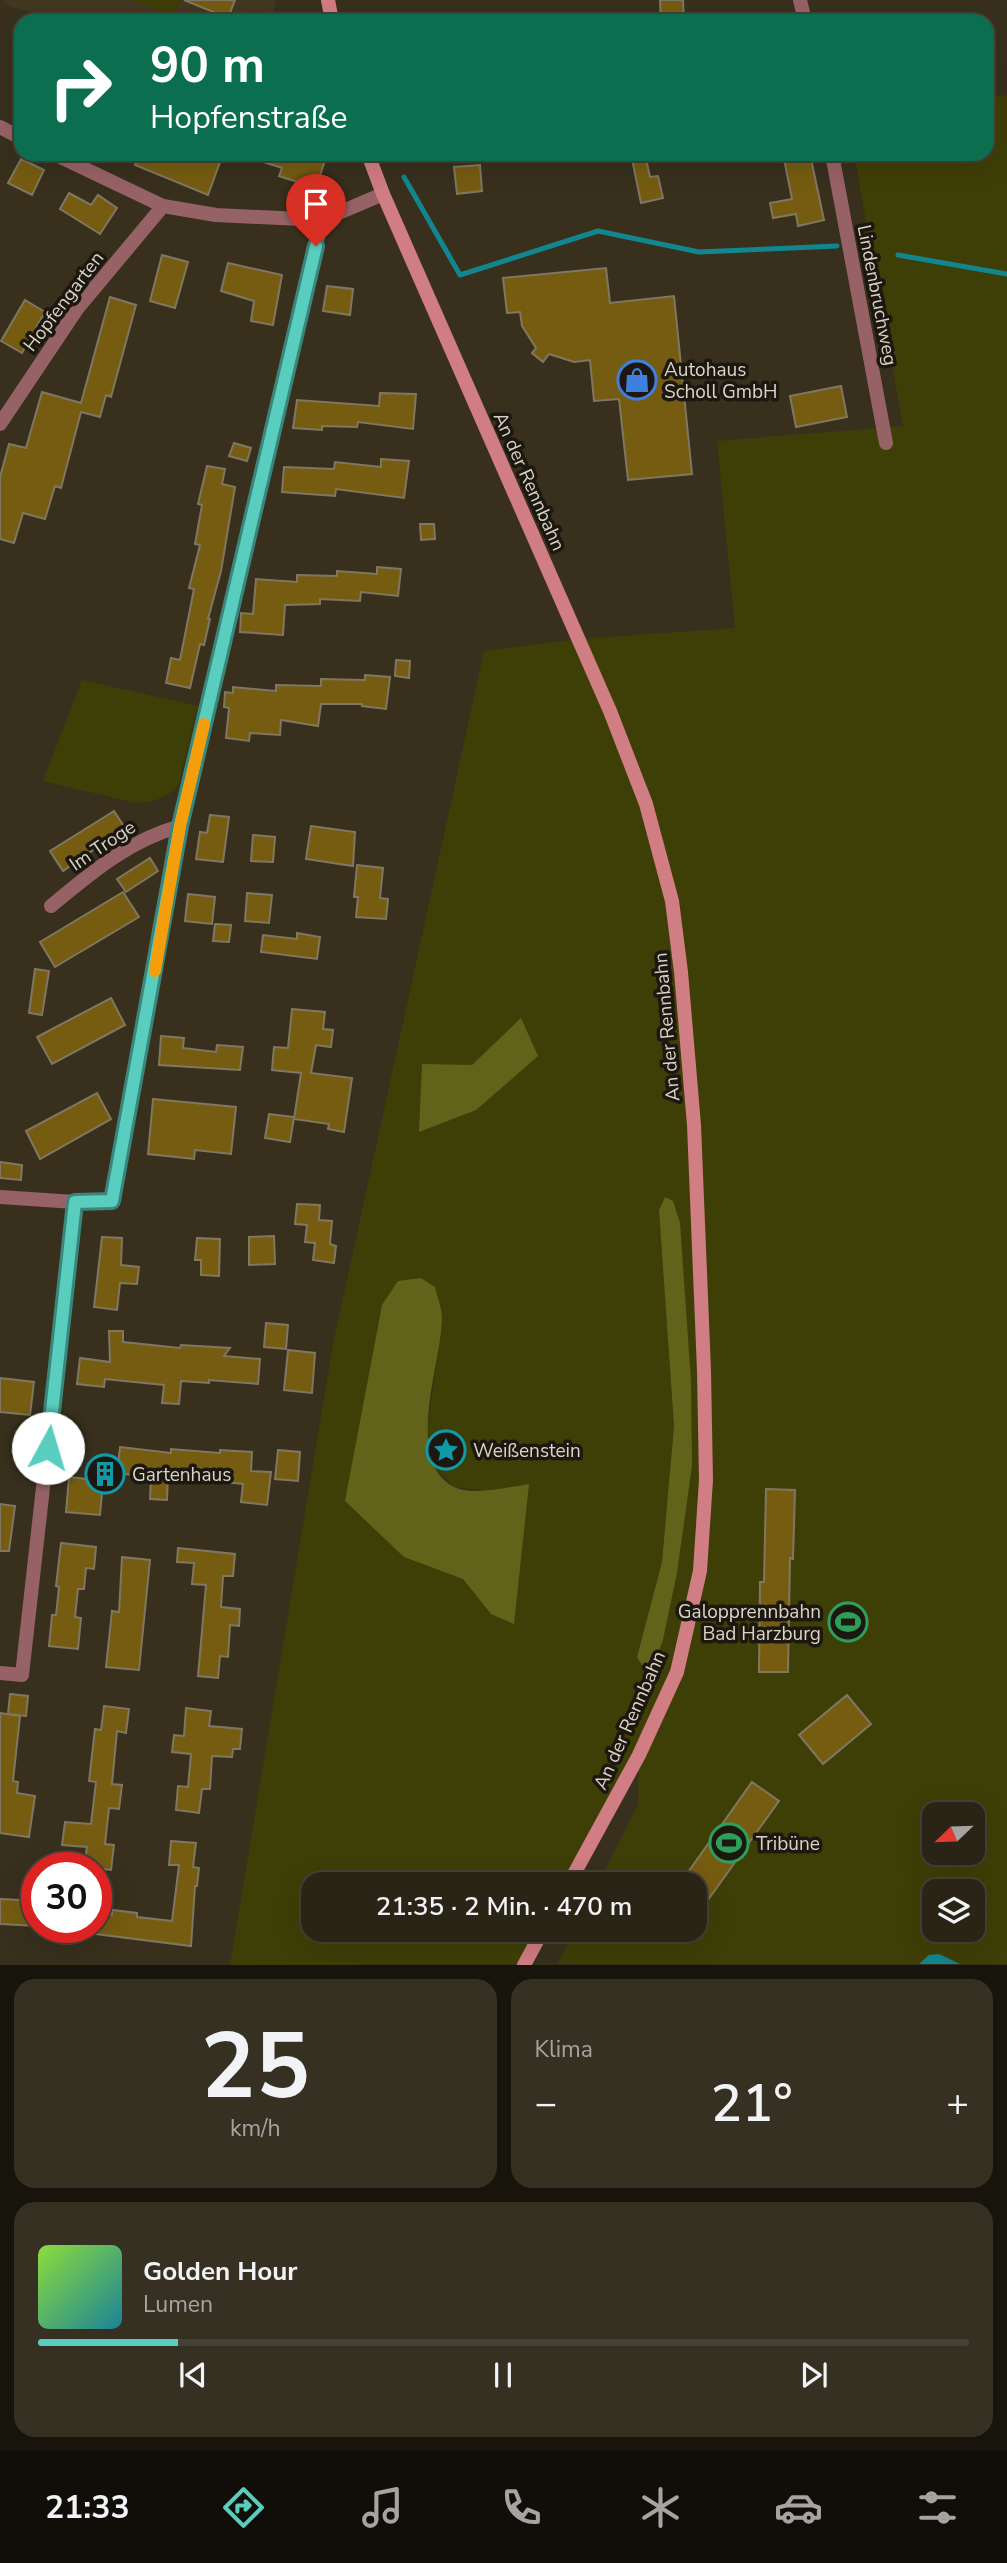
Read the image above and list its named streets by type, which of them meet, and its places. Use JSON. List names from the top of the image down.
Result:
{
  "streets": {
    "main road": ["An der Rennbahn"],
    "street": ["Lindenbruchweg", "Hopfengarten", "Im Troge"]
  },
  "places": {
    "shop": ["Autohaus Scholl GmbH"],
    "place": ["Weißenstein"],
    "building": ["Gartenhaus"],
    "sports": ["Galopprennbahn Bad Harzburg", "Tribüne"]
  },
  "north": "bottom left",
  "page": {
    "turn": ["90 m", "Hopfenstraße"],
    "limit": "30",
    "trip": "21:35 · 2 Min. · 470 m",
    "tile": [
      ["25", "km/h"],
      "Klima"
    ],
    "heat": ["−", "21°", "+"],
    "song": ["Golden Hour", "Lumen"],
    "tabs": "21:33"
  }
}
